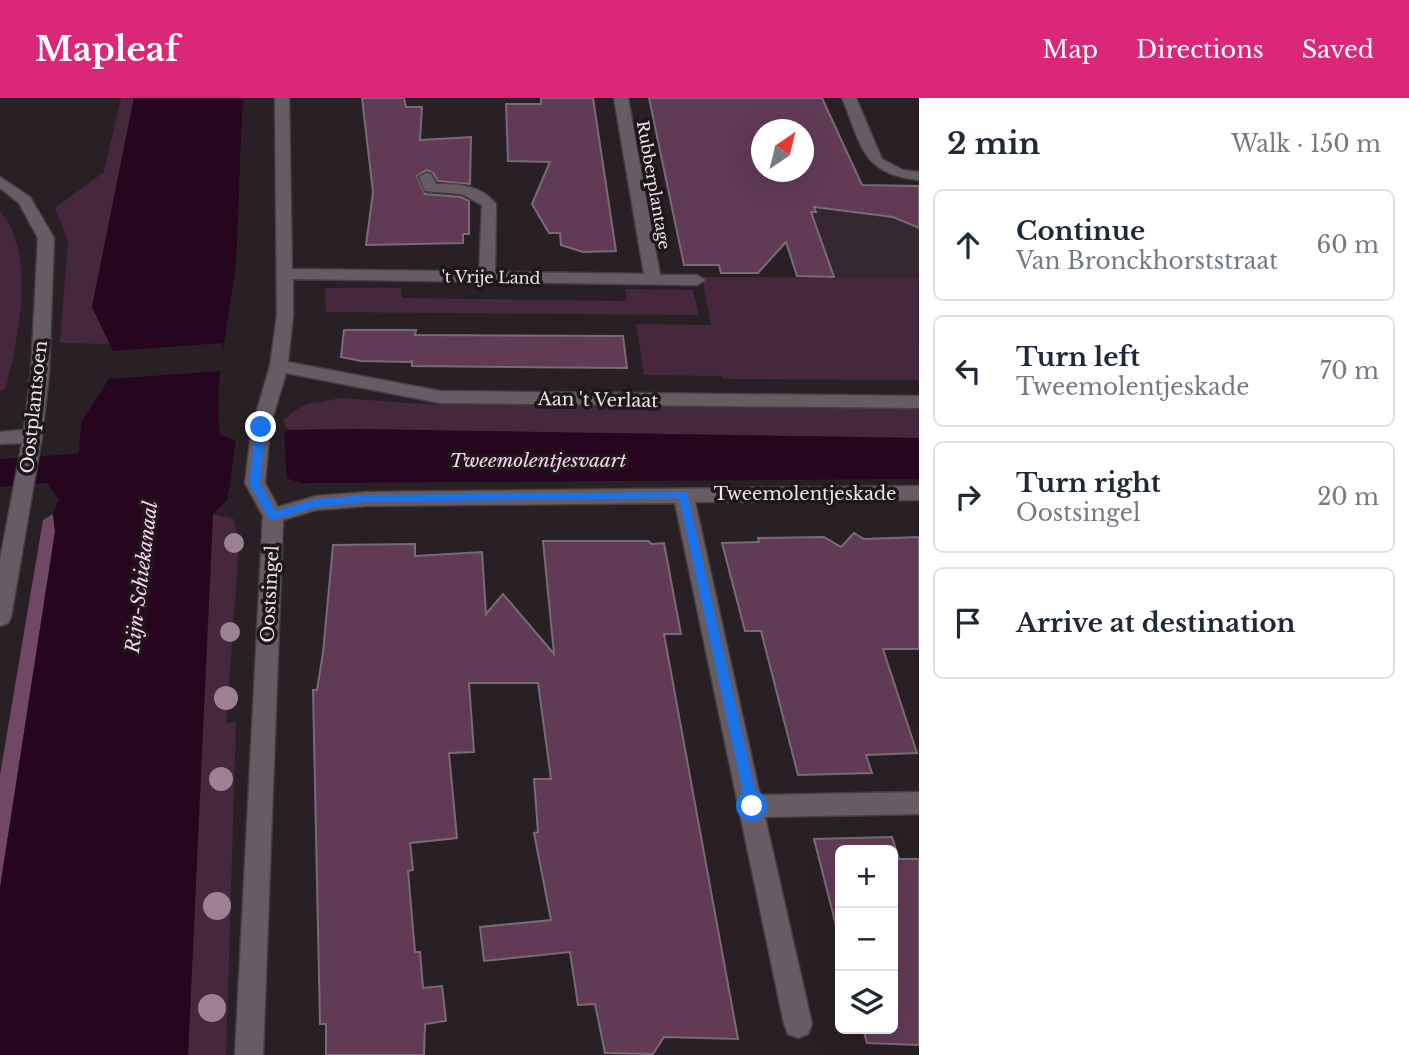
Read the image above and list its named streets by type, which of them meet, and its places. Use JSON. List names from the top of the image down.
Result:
{
  "streets": {
    "street": [
      "Rubberplantage",
      "'t Vrije Land",
      "Aan 't Verlaat",
      "Oostplantsoen",
      "Tweemolentjeskade",
      "Oostsingel"
    ]
  },
  "crossings": [
    ["Rubberplantage", "'t Vrije Land"],
    ["Tweemolentjeskade", "Oostsingel"]
  ],
  "water": ["Tweemolentjesvaart", "Rijn-Schiekanaal"],
  "north": "top right",
  "page": {
    "header": "Mapleaf",
    "nav": ["Map", "Directions", "Saved"],
    "heading": ["2 min", "Walk · 150 m"],
    "list": [
      ["Continue", "Van Bronckhorststraat", "60 m"],
      ["Turn left", "Tweemolentjeskade", "70 m"],
      ["Turn right", "Oostsingel", "20 m"],
      "Arrive at destination"
    ],
    "map_buttons": ["+", "−"]
  }
}
